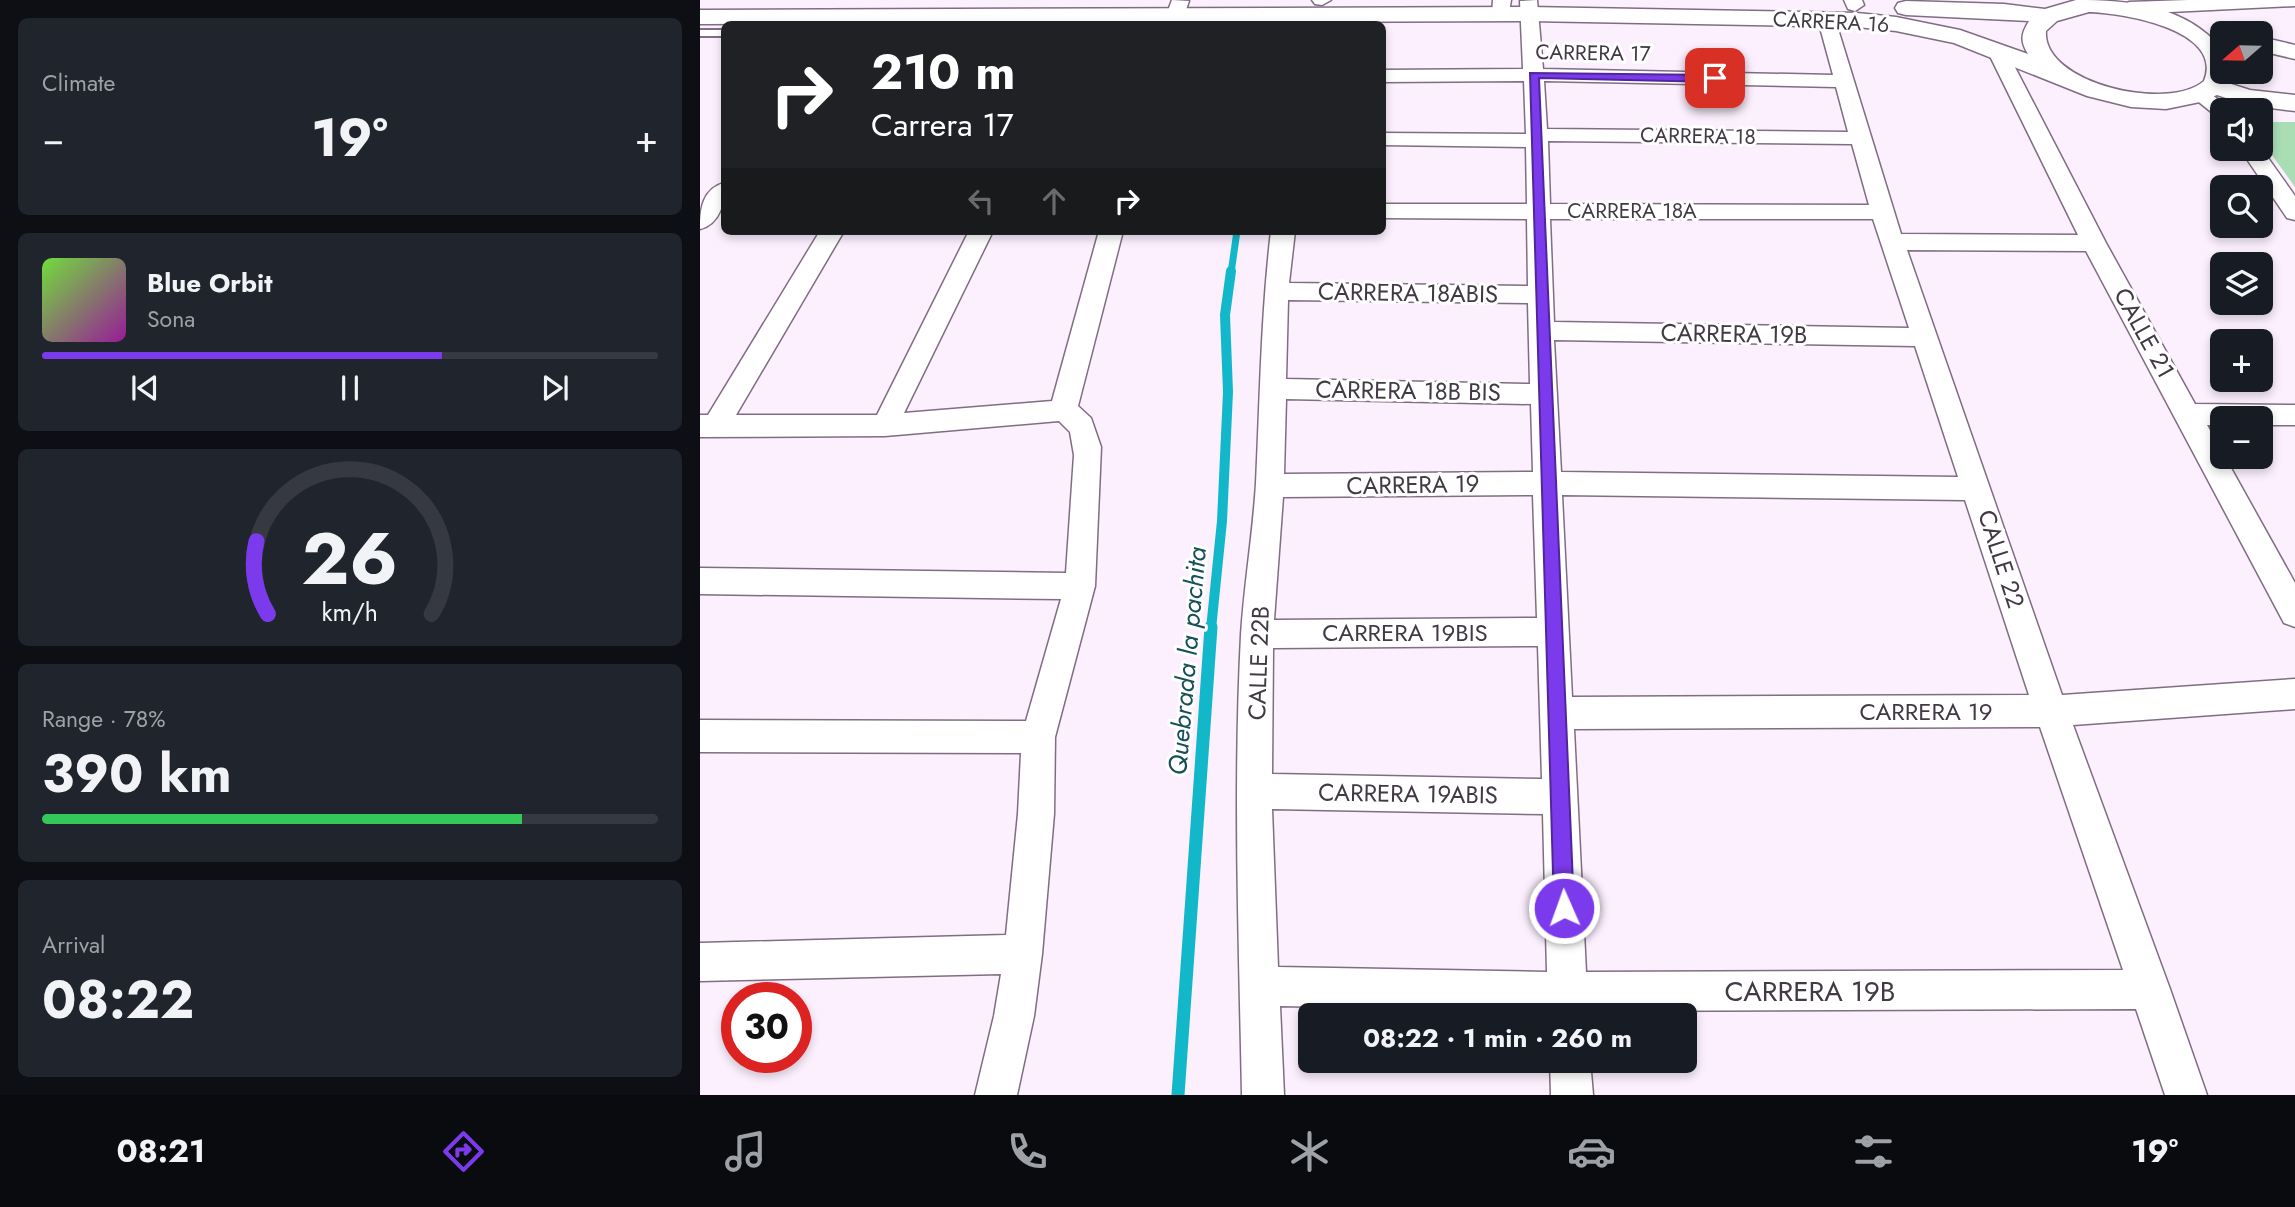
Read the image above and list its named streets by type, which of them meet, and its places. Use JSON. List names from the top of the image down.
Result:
{
  "streets": {
    "street": [
      "CARRERA 16",
      "CARRERA 17",
      "CARRERA 18",
      "CARRERA 18A",
      "CARRERA 18ABIS",
      "CALLE 21",
      "CARRERA 19B",
      "CARRERA 18B BIS",
      "CARRERA 19",
      "CALLE 22",
      "CARRERA 19BIS",
      "CALLE 22B",
      "CARRERA 19ABIS"
    ]
  },
  "crossings": [
    ["CARRERA 16", "CALLE 21"],
    ["CARRERA 16", "CALLE 22"],
    ["CARRERA 17", "CALLE 22"],
    ["CARRERA 18", "CALLE 22"],
    ["CARRERA 18A", "CALLE 22"],
    ["CARRERA 18ABIS", "CALLE 22B"],
    ["CARRERA 19B", "CALLE 22"],
    ["CARRERA 19B", "CALLE 22B"],
    ["CARRERA 18B BIS", "CALLE 22B"],
    ["CARRERA 19", "CALLE 22"],
    ["CARRERA 19", "CALLE 22B"],
    ["CARRERA 19BIS", "CALLE 22B"],
    ["CALLE 22B", "CARRERA 19ABIS"]
  ],
  "water": ["Quebrada la pachita"],
  "north": "left",
  "page": {
    "tile": [
      "Climate",
      ["Range · 78%", "390 km"],
      ["Arrival", "08:22"]
    ],
    "map_buttons": ["+", "−"],
    "turn": ["210 m", "Carrera 17"],
    "heat": ["−", "19°", "+"],
    "song": ["Blue Orbit", "Sona"],
    "limit": "30",
    "trip": "08:22 · 1 min · 260 m",
    "tabs": ["08:21", "19°"],
    "gauge": ["26", "km/h"]
  }
}
